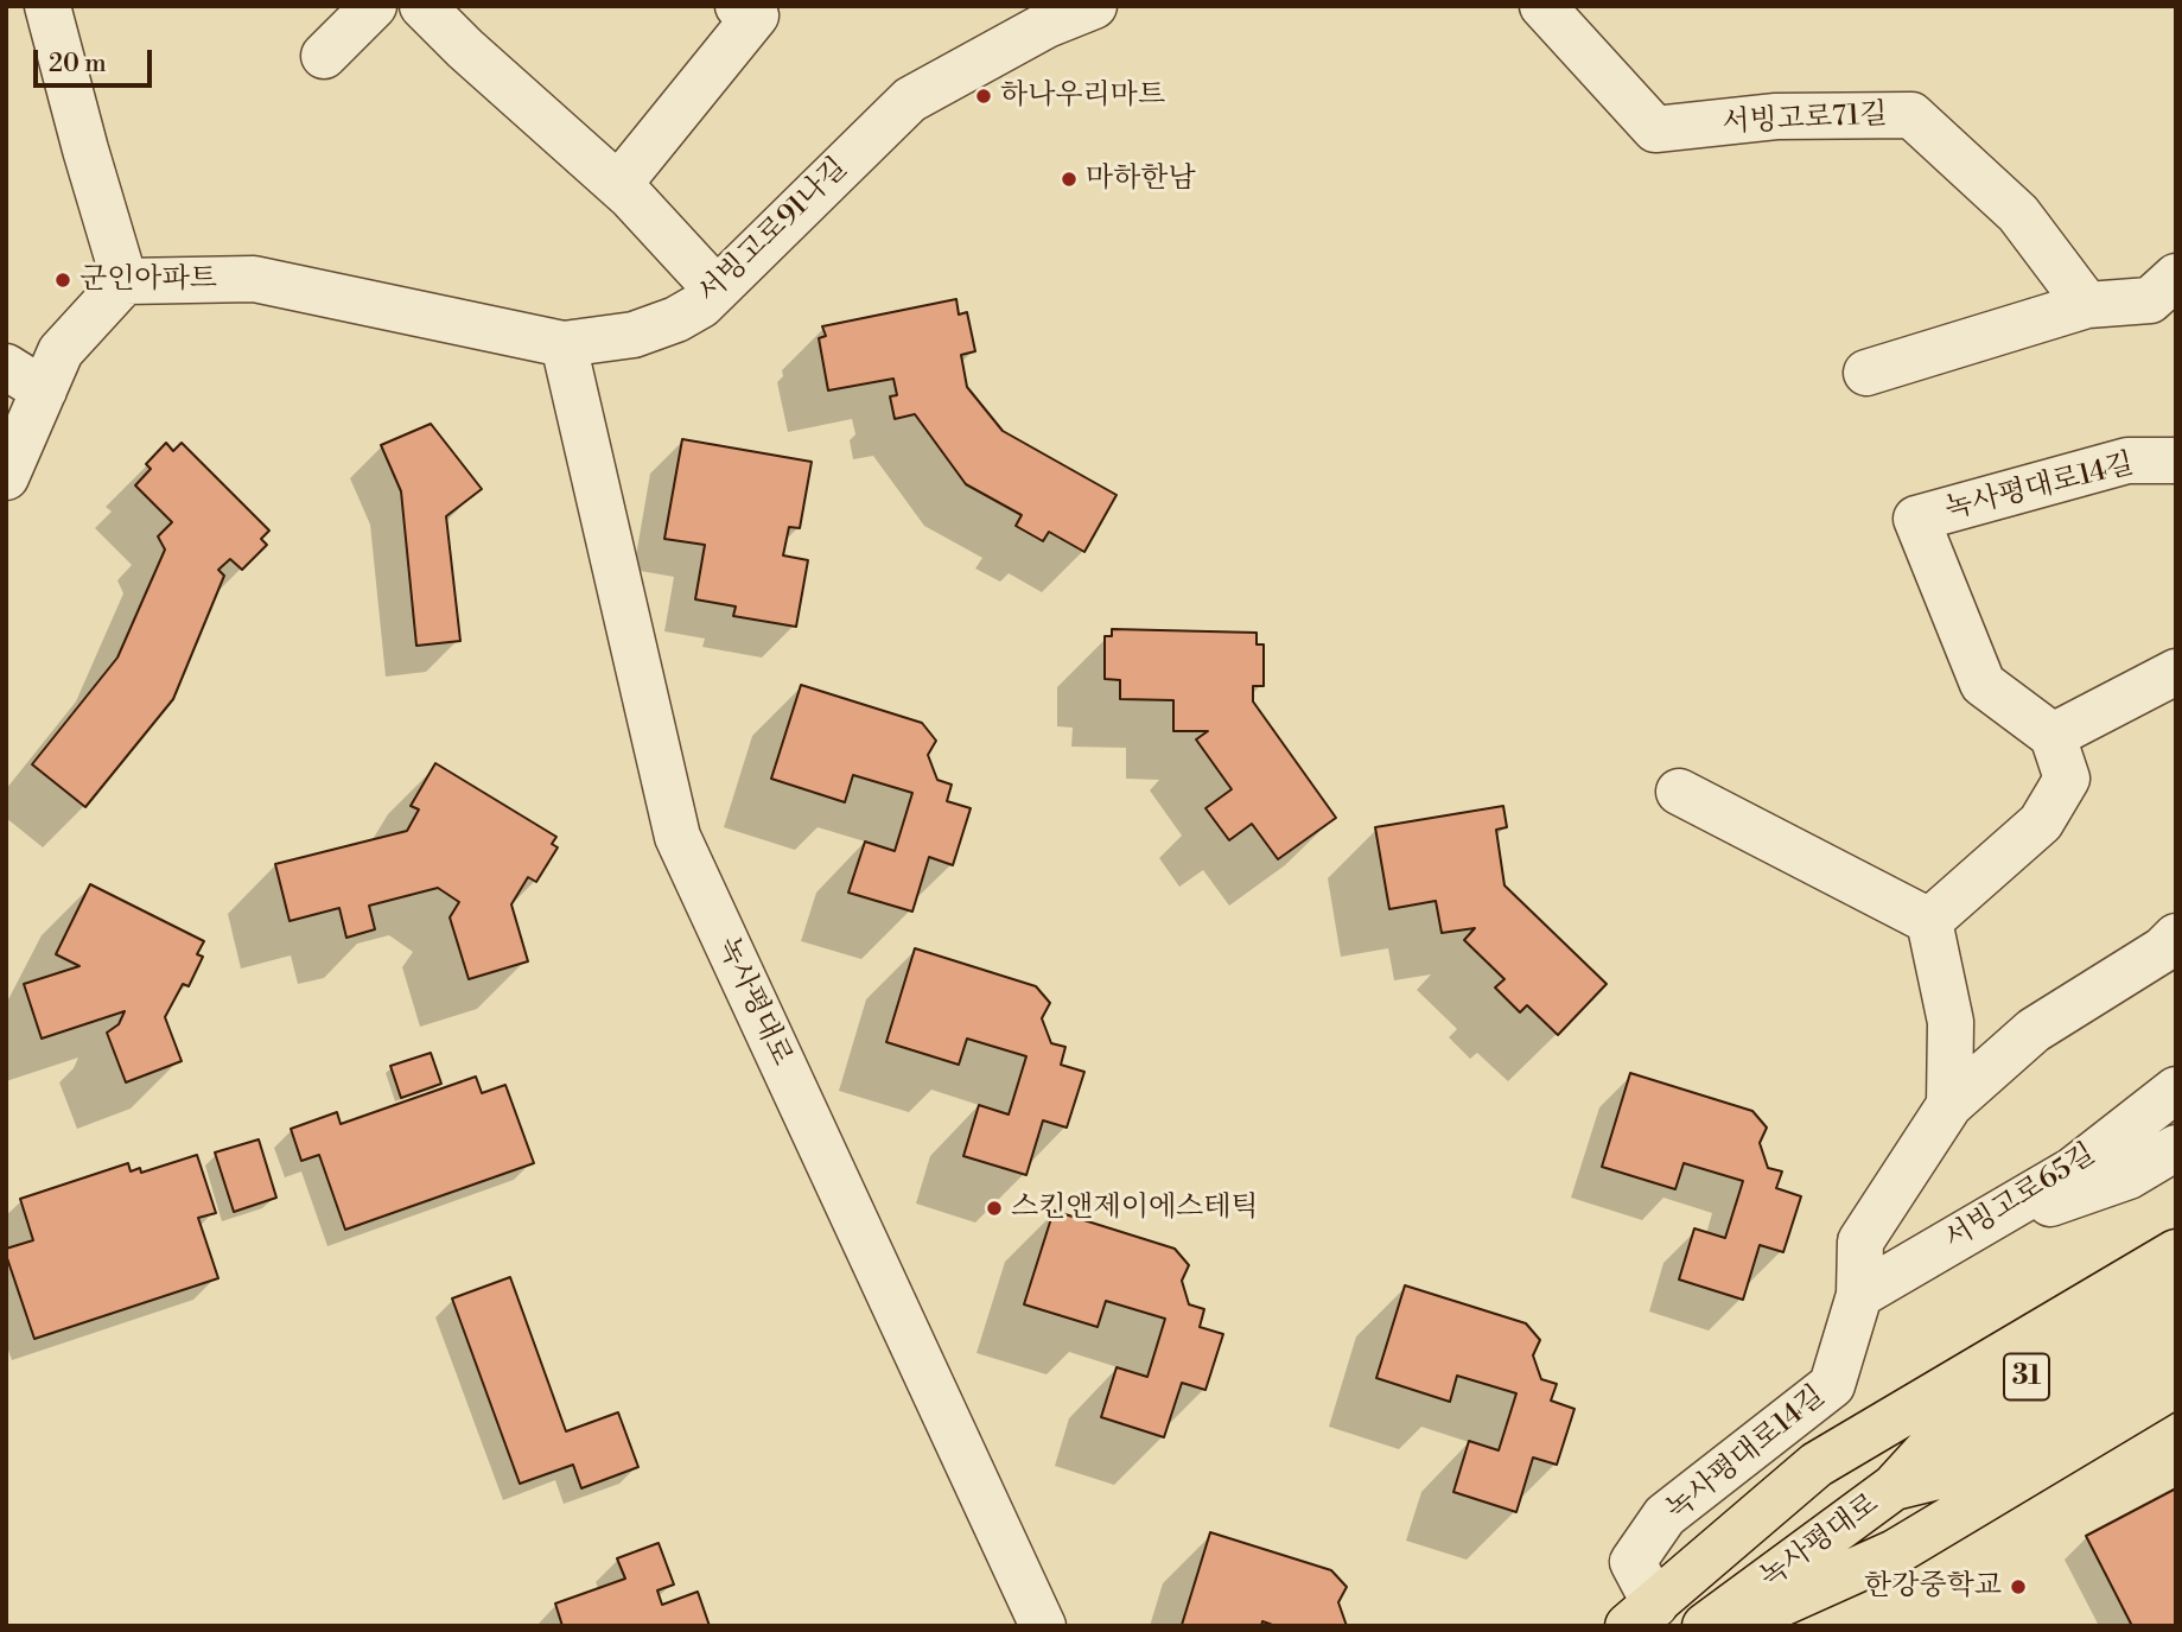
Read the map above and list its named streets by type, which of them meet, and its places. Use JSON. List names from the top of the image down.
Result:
{
  "streets": {
    "main road": ["녹사평대로", "31"],
    "street": [
      "서빙고로71길",
      "서빙고로91나길",
      "녹사평대로14길",
      "서빙고로65길"
    ]
  },
  "crossings": [
    ["서빙고로91나길", "녹사평대로"],
    ["녹사평대로14길", "서빙고로65길"]
  ],
  "places": [
    "하나우리마트",
    "마하한남",
    "군인아파트",
    "스킨앤제이에스테틱",
    "한강중학교"
  ],
  "scale_bar": "20 m"
}
